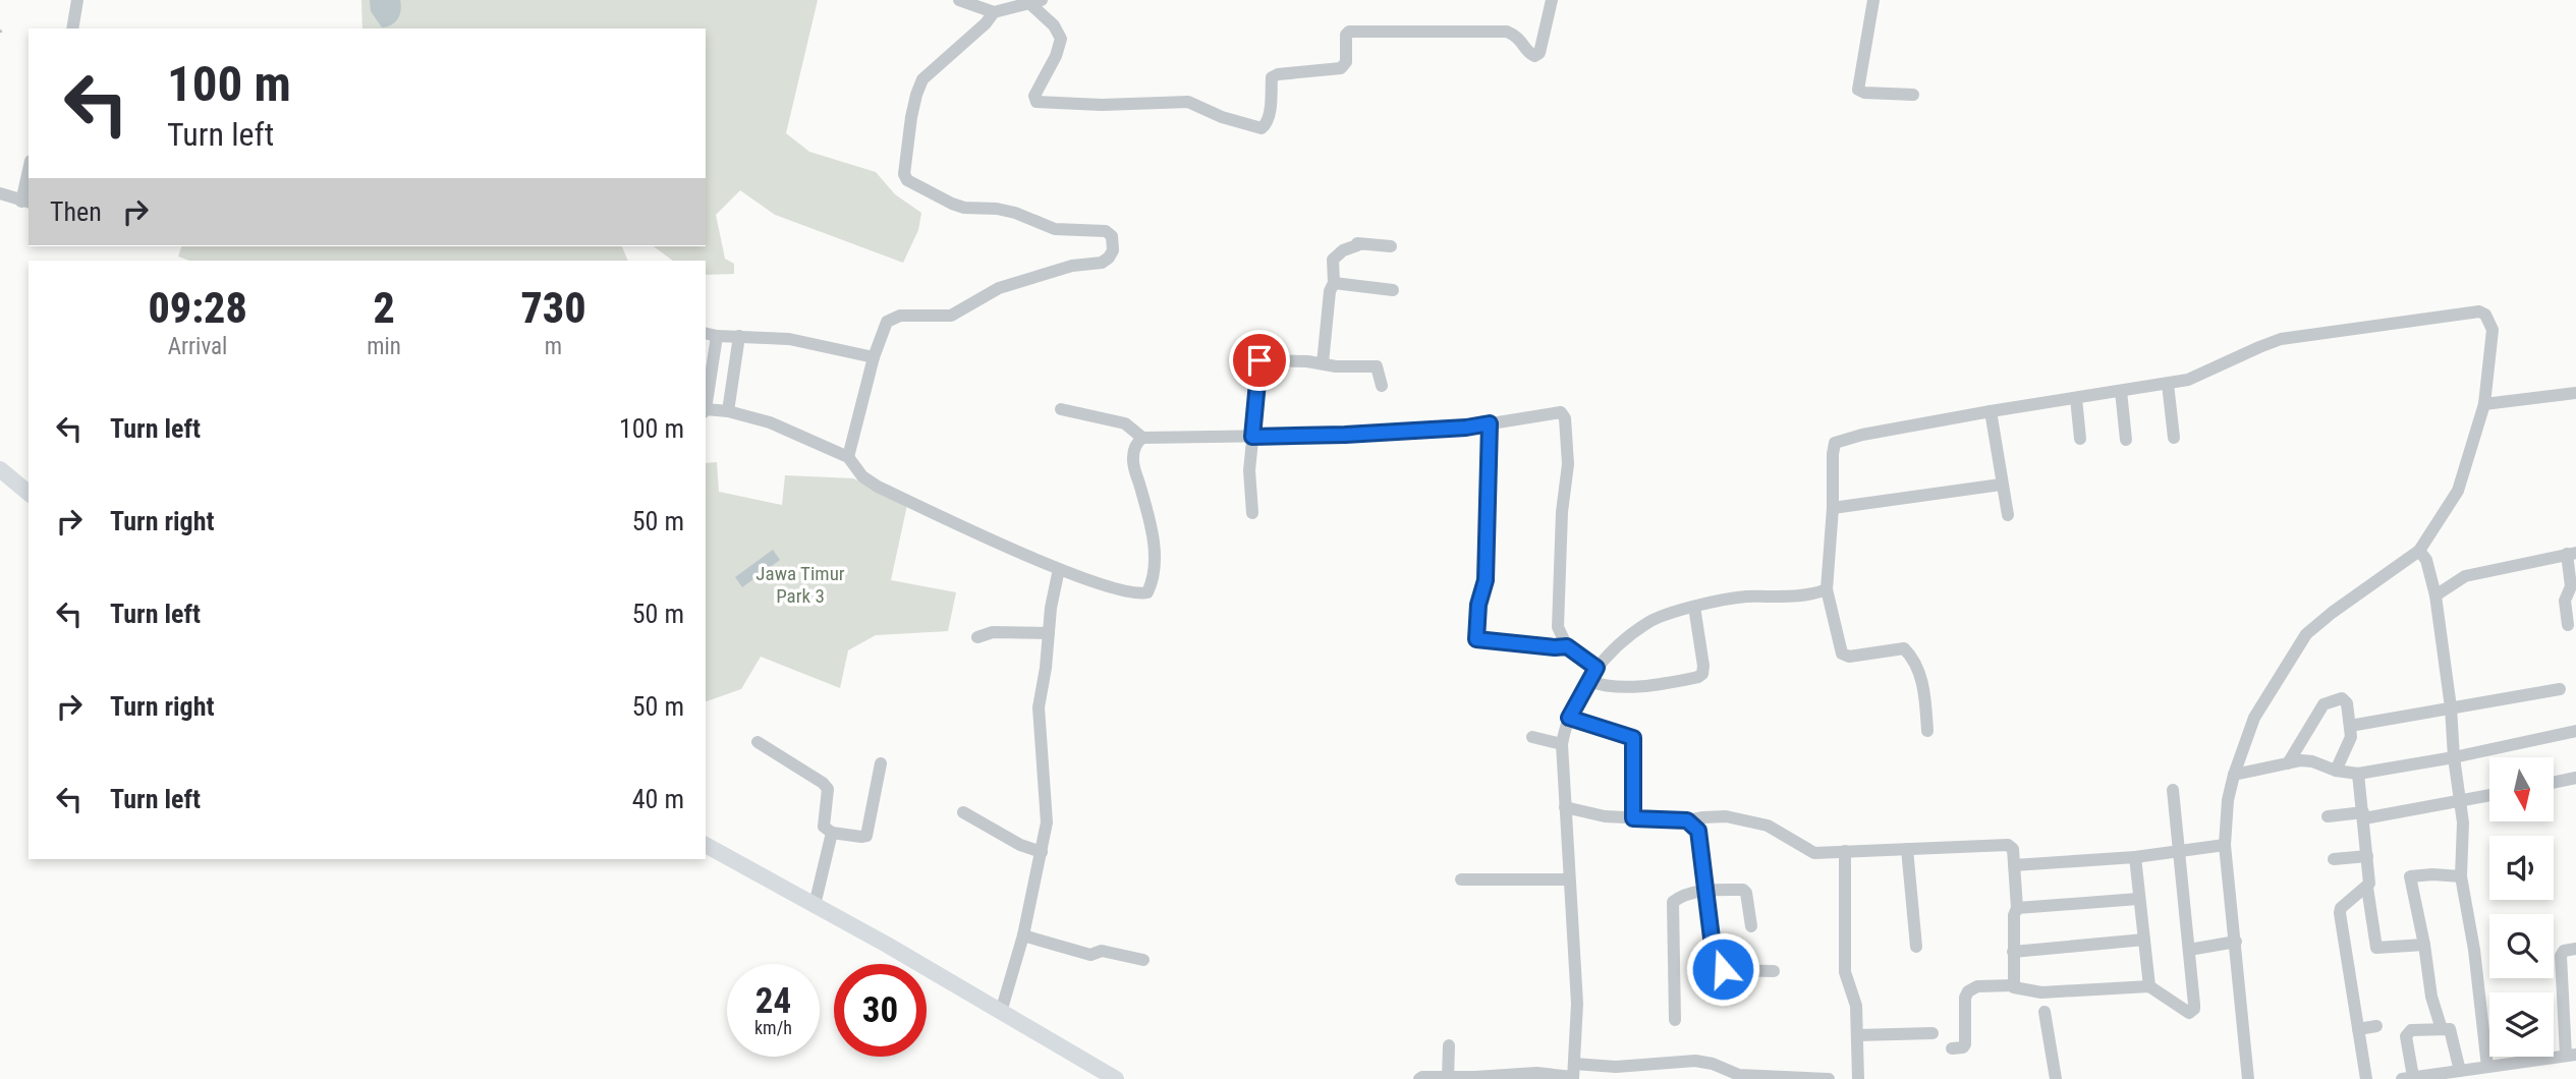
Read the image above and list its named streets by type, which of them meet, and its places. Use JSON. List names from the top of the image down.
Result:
{
  "parks": ["Jawa Timur Park 3"],
  "north": "bottom",
  "page": {
    "turn": ["100 m", "Turn left"],
    "then": "Then",
    "eta": [
      "09:28",
      "Arrival",
      "2",
      "min",
      "730",
      "m"
    ],
    "list": [
      {
        "name": "Turn left",
        "value": "100 m"
      },
      {
        "name": "Turn right",
        "value": "50 m"
      },
      {
        "name": "Turn left",
        "value": "50 m"
      },
      {
        "name": "Turn right",
        "value": "50 m"
      },
      {
        "name": "Turn left",
        "value": "40 m"
      }
    ],
    "speed": "24 km/h",
    "limit": "30"
  }
}
